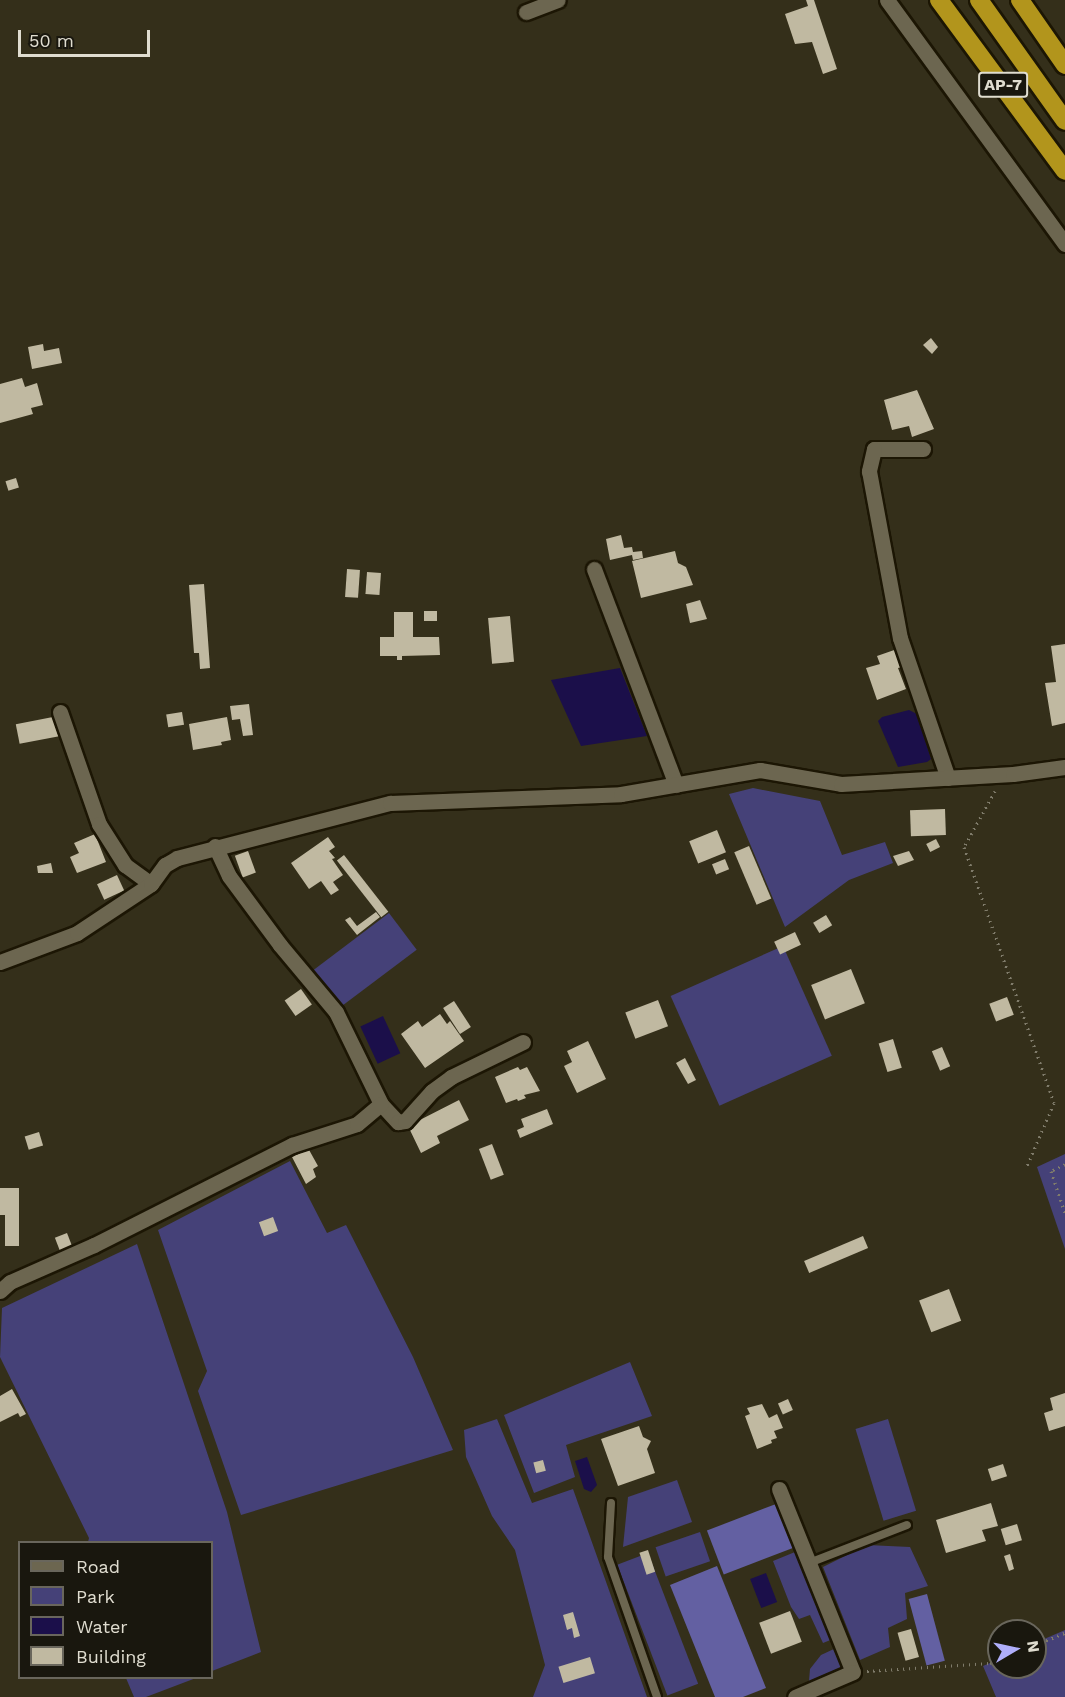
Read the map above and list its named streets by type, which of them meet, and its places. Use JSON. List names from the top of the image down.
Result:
{
  "streets": {
    "highway": ["AP-7"]
  },
  "legend": [
    "Road",
    "Park",
    "Water",
    "Building"
  ],
  "scale_bar": "50 m",
  "north": "right"
}
